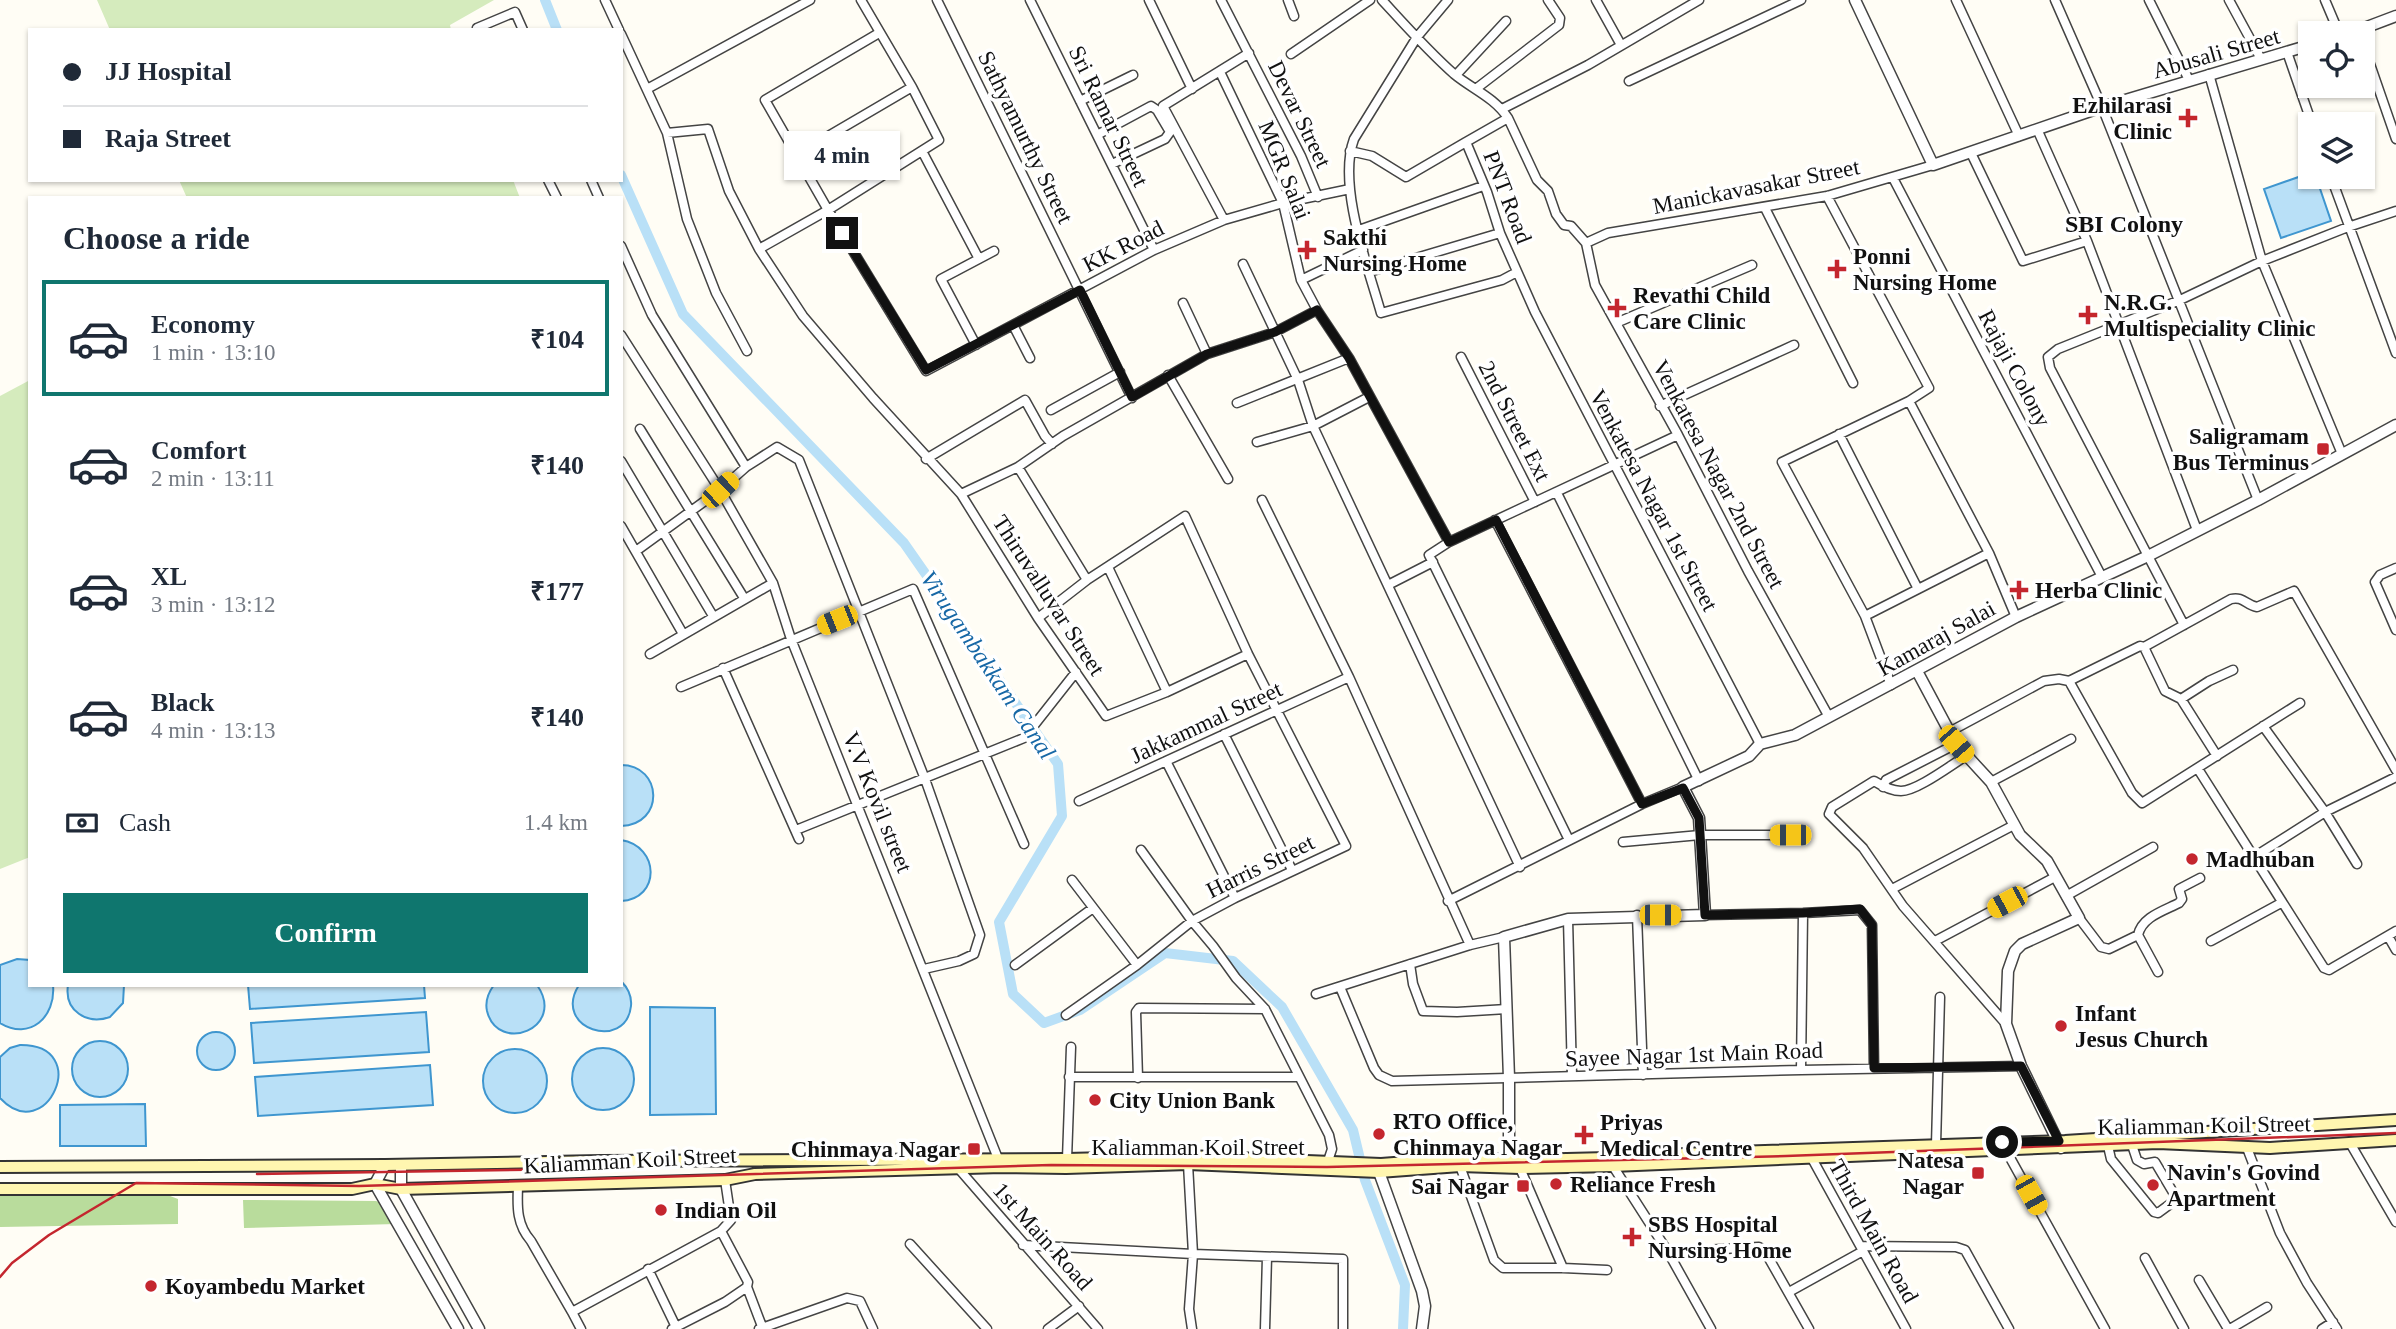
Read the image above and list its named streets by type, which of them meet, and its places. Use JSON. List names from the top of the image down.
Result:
{
  "streets": {
    "main road": ["Kaliamman Koil Street"],
    "street": [
      "Abusali Street",
      "Devar Street",
      "Sri Ramar Street",
      "Sathyamurthy Street",
      "MGR Salai",
      "Manickavasakar Street",
      "PNT Road",
      "KK Road",
      "Rajaji Colony",
      "2nd Street Ext",
      "Venkatesa Nagar 2nd Street",
      "Venkatesa Nagar 1st Street",
      "Thiruvalluvar Street",
      "Kamaraj Salai",
      "Jakkammal Street",
      "V.V Kovil street",
      "Harris Street",
      "Sayee Nagar 1st Main Road",
      "Third Main Road",
      "1st Main Road"
    ]
  },
  "crossings": [
    ["Abusali Street", "Manickavasakar Street"],
    ["Devar Street", "KK Road"],
    ["Sri Ramar Street", "KK Road"],
    ["Sathyamurthy Street", "KK Road"],
    ["MGR Salai", "KK Road"],
    ["Manickavasakar Street", "Rajaji Colony"],
    ["Manickavasakar Street", "Venkatesa Nagar 2nd Street"],
    ["PNT Road", "Venkatesa Nagar 1st Street"],
    ["Rajaji Colony", "Kamaraj Salai"],
    ["Venkatesa Nagar 2nd Street", "Kamaraj Salai"],
    ["Venkatesa Nagar 1st Street", "Kamaraj Salai"],
    ["Jakkammal Street", "Harris Street"],
    ["V.V Kovil street", "Kaliamman Koil Street"],
    ["Kaliamman Koil Street", "Third Main Road"],
    ["Kaliamman Koil Street", "1st Main Road"]
  ],
  "districts": ["SBI Colony"],
  "water": ["Virugambakkam Canal"],
  "places": {
    "health": [
      "Ezhilarasi Clinic",
      "Sakthi Nursing Home",
      "Ponni Nursing Home",
      "Revathi Child Care Clinic",
      "N.R.G. Multispeciality Clinic",
      "Herba Clinic",
      "Priyas Medical Centre",
      "SBS Hospital Nursing Home"
    ],
    "transit": [
      "Saligramam Bus Terminus",
      "Chinmaya Nagar",
      "Natesa Nagar",
      "Sai Nagar"
    ],
    "other": [
      "Madhuban",
      "Infant Jesus Church",
      "City Union Bank",
      "RTO Office, Chinmaya Nagar",
      "Reliance Fresh",
      "Navin's Govind Apartment",
      "Indian Oil",
      "Koyambedu Market"
    ]
  },
  "page": {
    "banner": ["JJ Hospital", "Raja Street"],
    "bubble": "4 min",
    "heading": "Choose a ride",
    "list": [
      {
        "name": "Economy",
        "note": "1 min · 13:10",
        "value": "₹104"
      },
      {
        "name": "Comfort",
        "note": "2 min · 13:11",
        "value": "₹140"
      },
      {
        "name": "XL",
        "note": "3 min · 13:12",
        "value": "₹177"
      },
      {
        "name": "Black",
        "note": "4 min · 13:13",
        "value": "₹140"
      }
    ],
    "pay": ["Cash", "1.4 km"],
    "buttons": "Confirm"
  }
}
